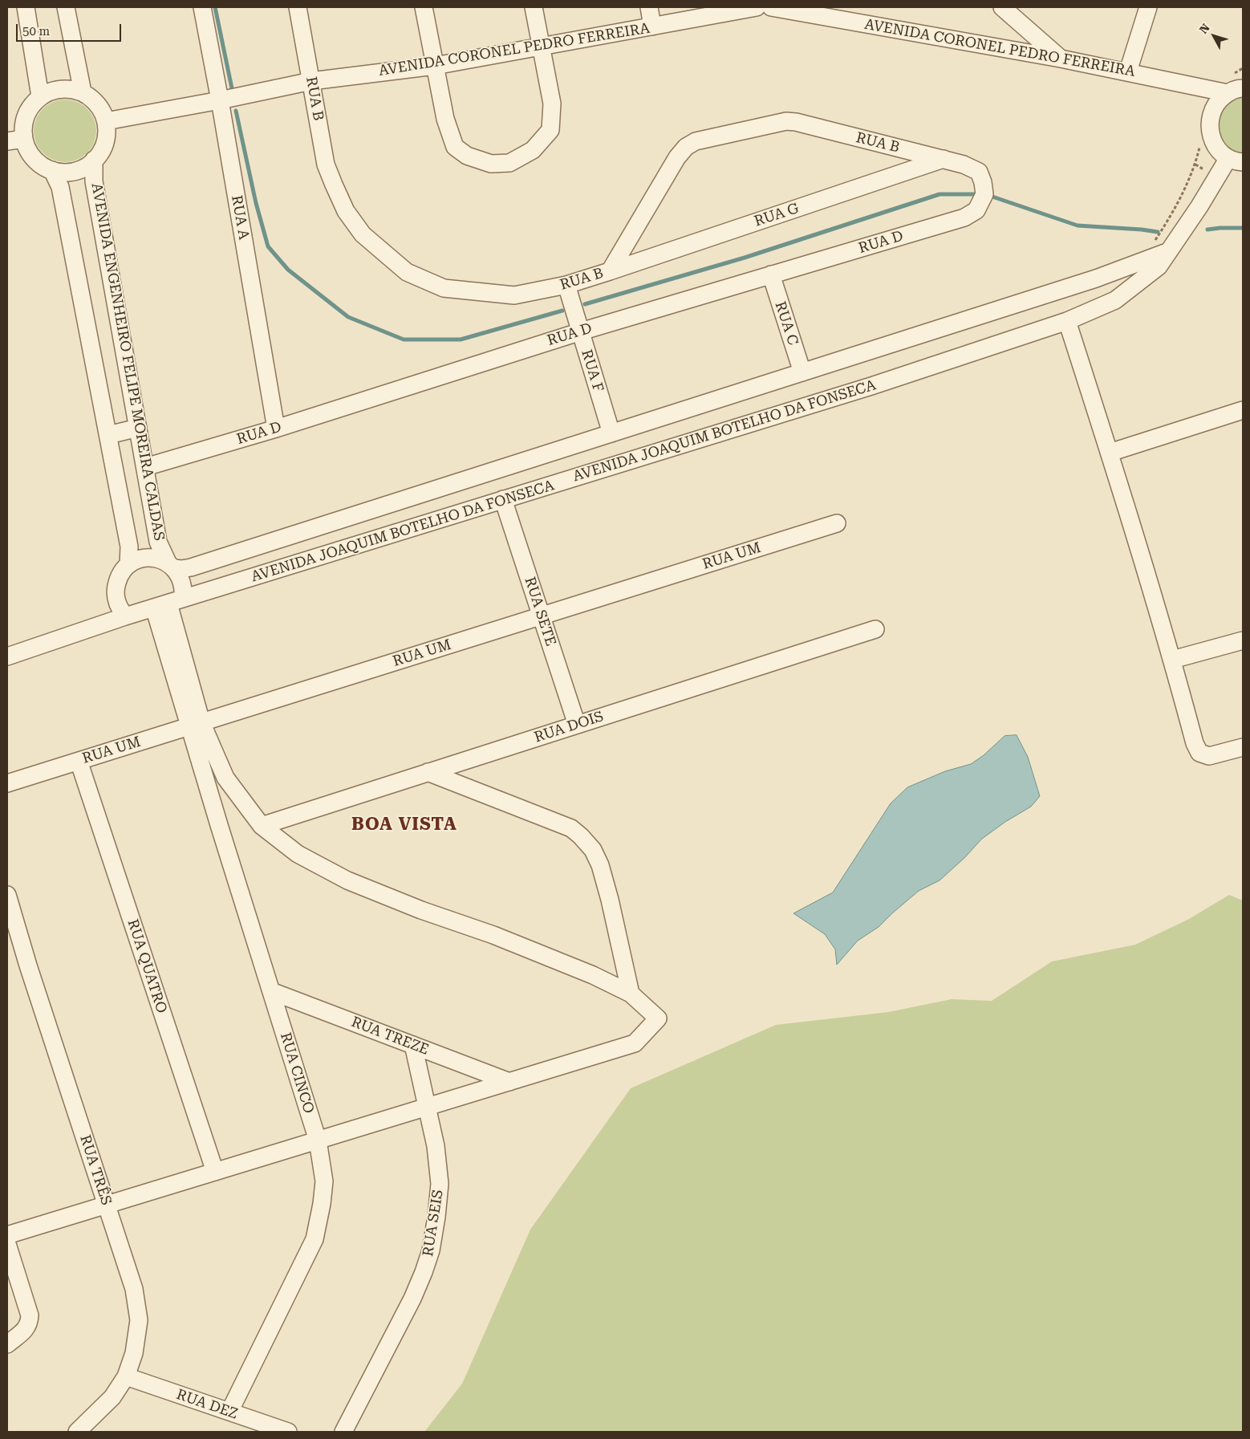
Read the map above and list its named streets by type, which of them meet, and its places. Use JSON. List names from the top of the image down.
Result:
{
  "streets": {
    "street": [
      "AVENIDA CORONEL PEDRO FERREIRA",
      "RUA B",
      "RUA G",
      "RUA A",
      "RUA D",
      "RUA C",
      "AVENIDA ENGENHEIRO FELIPE MOREIRA CALDAS",
      "RUA F",
      "AVENIDA JOAQUIM BOTELHO DA FONSECA",
      "RUA UM",
      "RUA SETE",
      "RUA DOIS",
      "RUA QUATRO",
      "RUA TREZE",
      "RUA CINCO",
      "RUA TRÊS",
      "RUA SEIS",
      "RUA DEZ"
    ]
  },
  "crossings": [
    ["AVENIDA CORONEL PEDRO FERREIRA", "RUA B"],
    ["AVENIDA CORONEL PEDRO FERREIRA", "RUA A"],
    ["AVENIDA CORONEL PEDRO FERREIRA", "AVENIDA ENGENHEIRO FELIPE MOREIRA CALDAS"],
    ["RUA B", "RUA G"],
    ["RUA B", "RUA D"],
    ["RUA B", "RUA F"],
    ["RUA A", "RUA D"],
    ["RUA D", "RUA C"],
    ["RUA D", "AVENIDA ENGENHEIRO FELIPE MOREIRA CALDAS"],
    ["RUA D", "RUA F"],
    ["AVENIDA ENGENHEIRO FELIPE MOREIRA CALDAS", "AVENIDA JOAQUIM BOTELHO DA FONSECA"],
    ["AVENIDA ENGENHEIRO FELIPE MOREIRA CALDAS", "RUA UM"],
    ["AVENIDA ENGENHEIRO FELIPE MOREIRA CALDAS", "RUA CINCO"],
    ["AVENIDA JOAQUIM BOTELHO DA FONSECA", "RUA SETE"],
    ["RUA UM", "RUA SETE"],
    ["RUA UM", "RUA QUATRO"],
    ["RUA UM", "RUA CINCO"],
    ["RUA SETE", "RUA DOIS"],
    ["RUA TREZE", "RUA CINCO"],
    ["RUA TREZE", "RUA SEIS"],
    ["RUA CINCO", "RUA DEZ"],
    ["RUA TRÊS", "RUA DEZ"]
  ],
  "districts": ["BOA VISTA"],
  "scale_bar": "50 m",
  "north": "top left"
}
